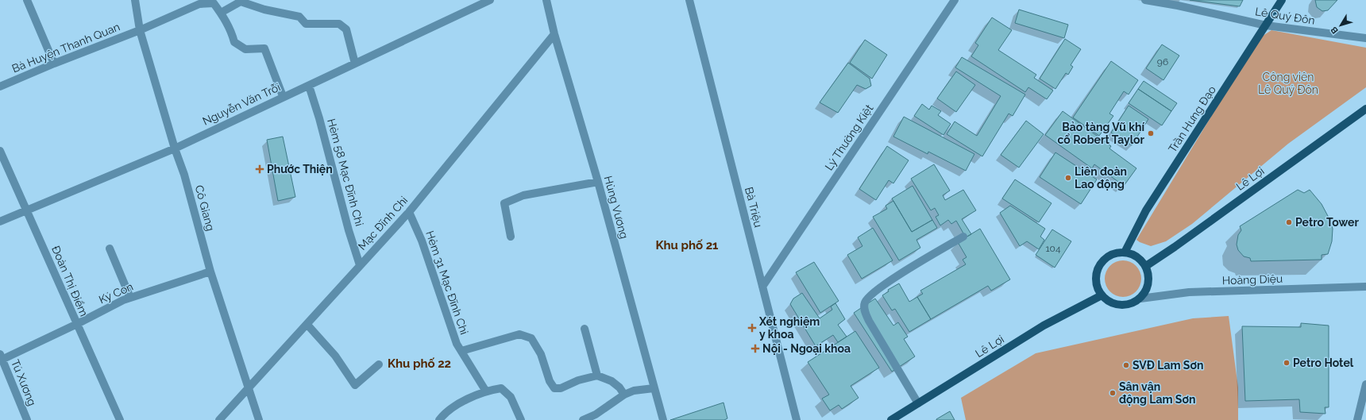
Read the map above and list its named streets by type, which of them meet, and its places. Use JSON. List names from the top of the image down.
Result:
{
  "streets": {
    "main road": ["Trần Hưng Đạo", "Lê Lợi"],
    "street": [
      "Lê Quý Đôn",
      "Bà Huyện Thanh Quan",
      "Nguyễn Văn Trỗi",
      "Lý Thường Kiệt",
      "Hẻm 58 Mạc Đĩnh Chi",
      "Hùng Vương",
      "Bà Triệu",
      "Cô Giang",
      "Mạc Đĩnh Chi",
      "Hoàng Diệu",
      "Đoàn Thị Điểm",
      "Hẻm 31 Mạc Đĩnh Chi",
      "Ký Con",
      "Tú Xương"
    ]
  },
  "crossings": [
    ["Lê Quý Đôn", "Trần Hưng Đạo"],
    ["Bà Huyện Thanh Quan", "Cô Giang"],
    ["Nguyễn Văn Trỗi", "Hẻm 58 Mạc Đĩnh Chi"],
    ["Nguyễn Văn Trỗi", "Cô Giang"],
    ["Nguyễn Văn Trỗi", "Đoàn Thị Điểm"],
    ["Trần Hưng Đạo", "Lê Lợi"],
    ["Trần Hưng Đạo", "Hoàng Diệu"],
    ["Lý Thường Kiệt", "Bà Triệu"],
    ["Hẻm 58 Mạc Đĩnh Chi", "Mạc Đĩnh Chi"],
    ["Lê Lợi", "Hoàng Diệu"],
    ["Hùng Vương", "Mạc Đĩnh Chi"],
    ["Cô Giang", "Mạc Đĩnh Chi"],
    ["Cô Giang", "Ký Con"],
    ["Mạc Đĩnh Chi", "Hẻm 31 Mạc Đĩnh Chi"],
    ["Đoàn Thị Điểm", "Ký Con"],
    ["Ký Con", "Tú Xương"]
  ],
  "districts": ["Khu phố 21", "Khu phố 22"],
  "parks": ["Công viên Lê Quý Đôn"],
  "places": {
    "other": [
      "Bảo tàng Vũ khí cổ Robert Taylor",
      "Liên đoàn Lao động",
      "Petro Tower",
      "Petro Hotel",
      "SVĐ Lam Sơn",
      "Sân vận động Lam Sơn"
    ],
    "health": ["Phước Thiện", "Xét nghiệm y khoa", "Nội - Ngoại khoa"]
  },
  "house_numbers": ["96", "104"],
  "north": "bottom left"
}
